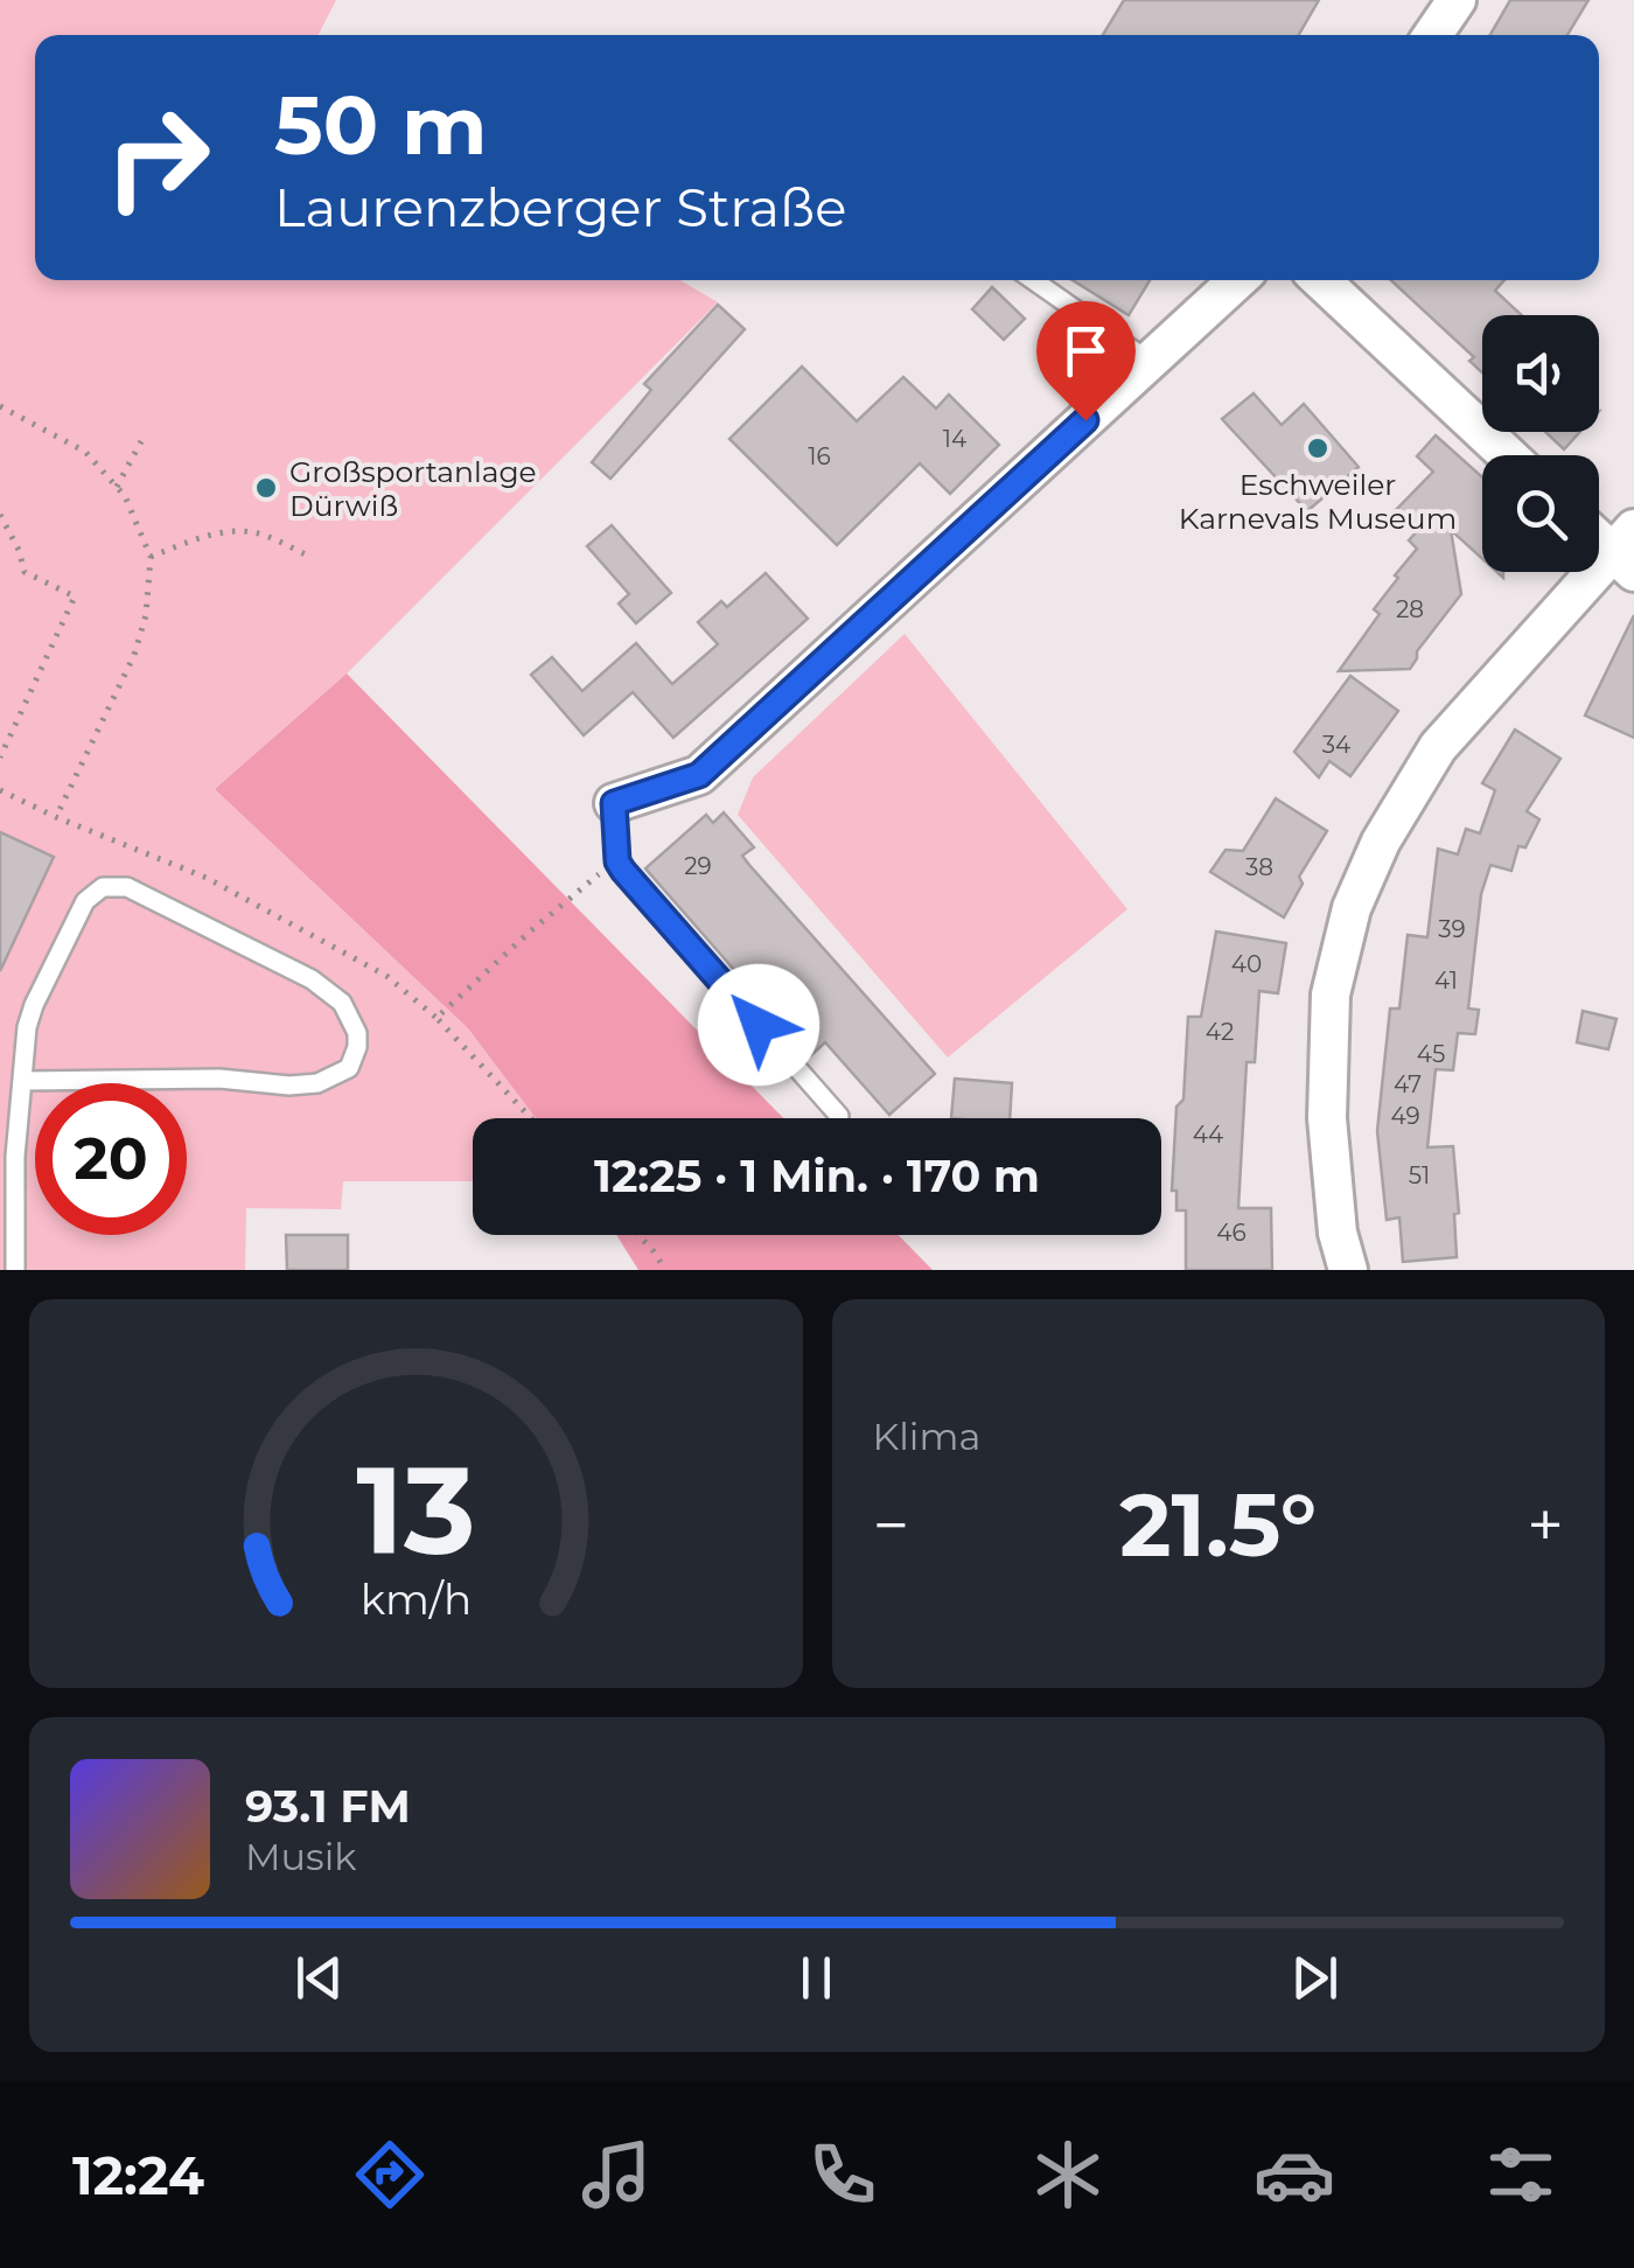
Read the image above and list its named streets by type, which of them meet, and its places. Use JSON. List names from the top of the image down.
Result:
{
  "places": ["Eschweiler Karnevals Museum", "Großsportanlage Dürwiß"],
  "house_numbers": [
    "14",
    "16",
    "28",
    "34",
    "29",
    "38",
    "39",
    "40",
    "41",
    "42",
    "45",
    "47",
    "49",
    "44",
    "51",
    "46"
  ],
  "page": {
    "turn": ["50 m", "Laurenzberger Straße"],
    "limit": "20",
    "trip": "12:25 · 1 Min. · 170 m",
    "tile": "Klima",
    "heat": ["−", "21.5°", "+"],
    "song": ["93.1 FM", "Musik"],
    "tabs": "12:24",
    "gauge": ["13", "km/h"]
  }
}
